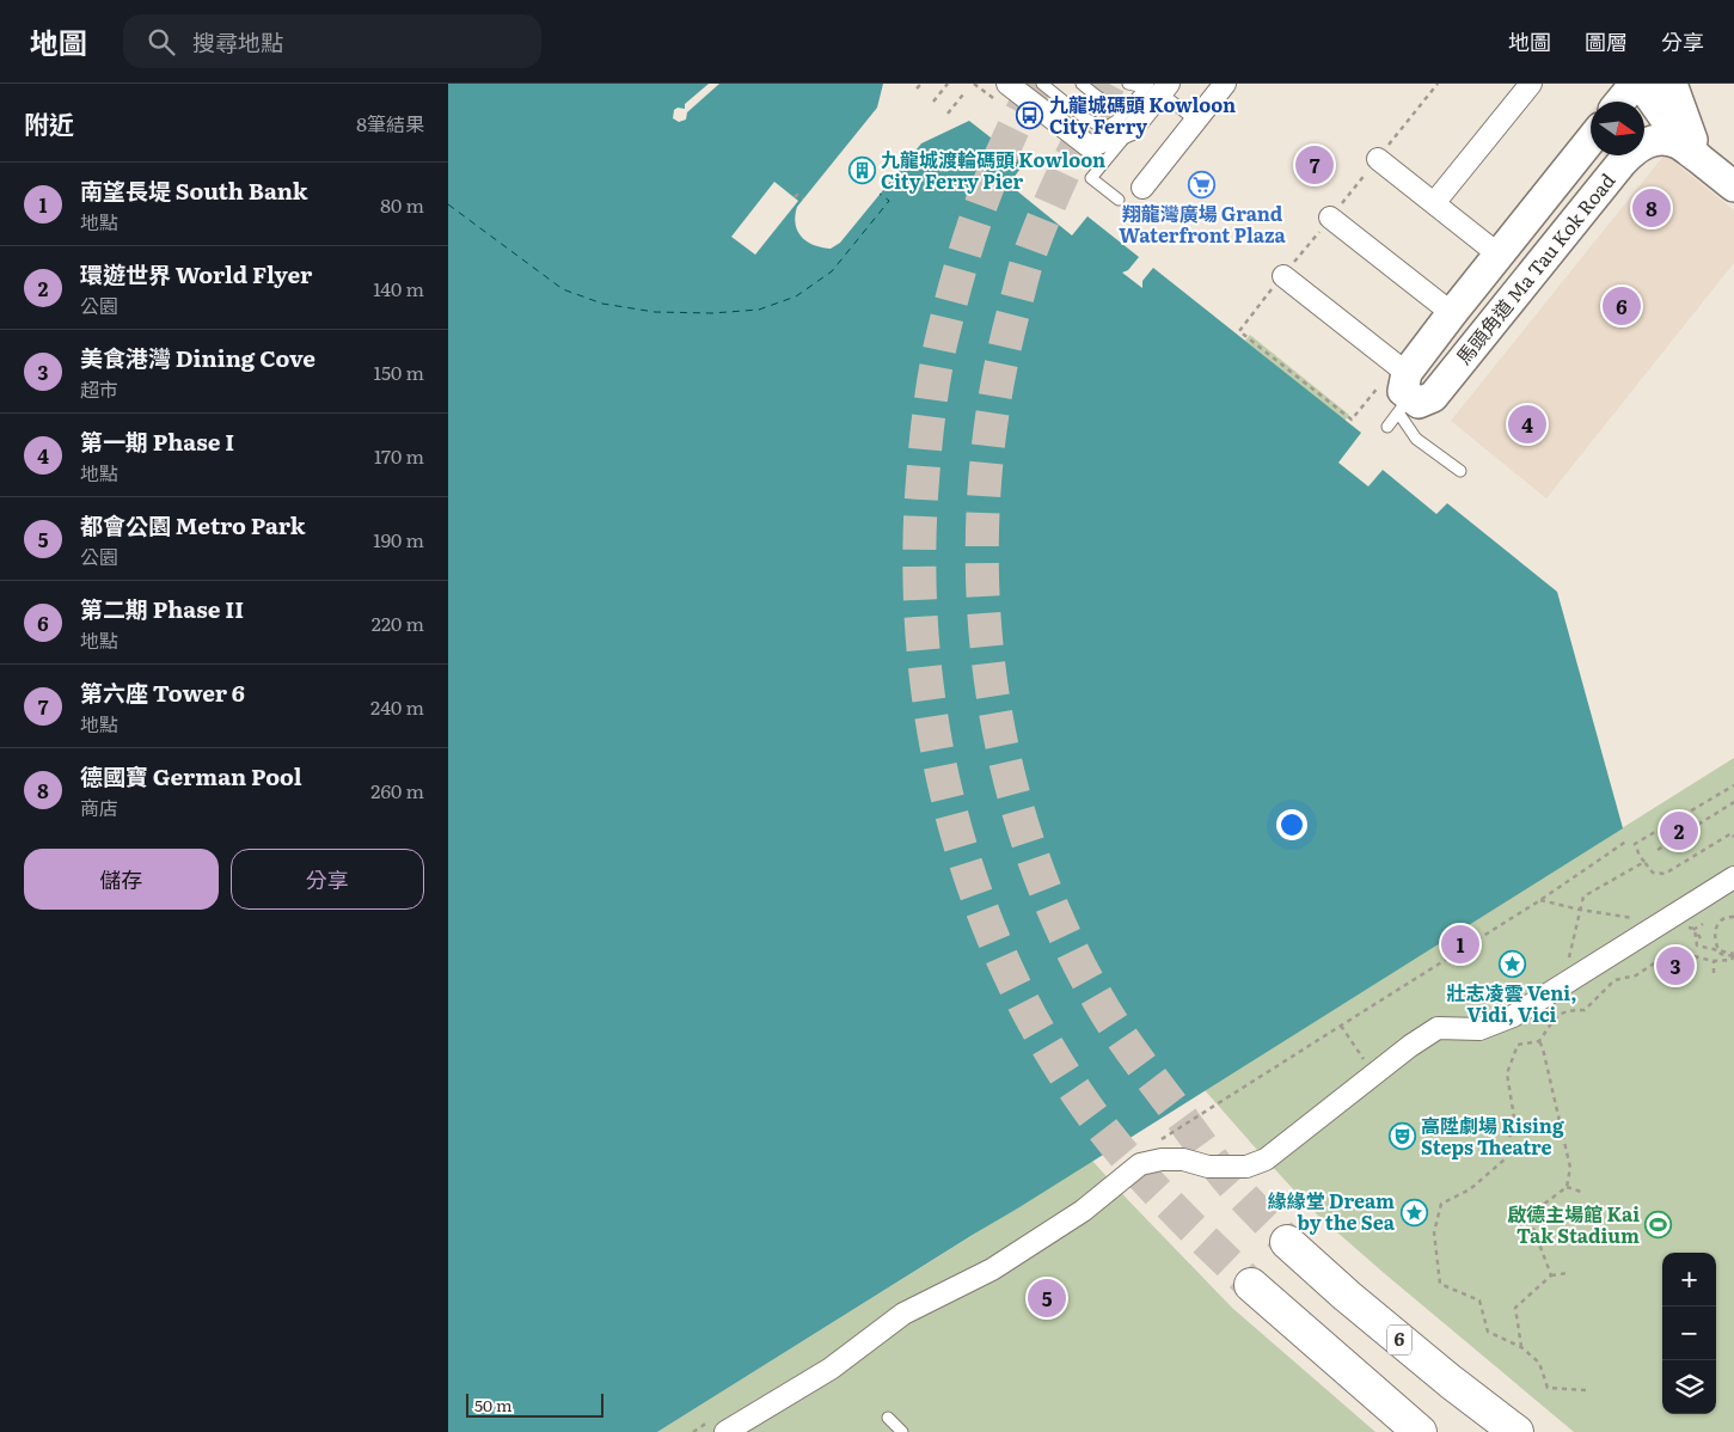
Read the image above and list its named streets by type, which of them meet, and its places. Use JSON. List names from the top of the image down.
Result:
{
  "streets": {
    "highway": ["6"],
    "street": ["馬頭角道 Ma Tau Kok Road"]
  },
  "places": {
    "bus stop": ["九龍城碼頭 Kowloon City Ferry"],
    "building": ["九龍城渡輪碼頭 Kowloon City Ferry Pier"],
    "supermarket": ["翔龍灣廣場 Grand Waterfront Plaza"],
    "place": ["壯志凌雲 Veni, Vidi, Vici", "緣緣堂 Dream by the Sea"],
    "theatre": ["高陞劇場 Rising Steps Theatre"],
    "sports": ["啟德主場館 Kai Tak Stadium"]
  },
  "scale_bar": "50 m",
  "north": "right",
  "page": {
    "header": "地圖",
    "search": "搜尋地點",
    "nav": ["地圖", "圖層", "分享"],
    "heading": ["附近", "8筆結果"],
    "pins": [
      "7",
      "8",
      "6",
      "4",
      "2",
      "1",
      "3",
      "5"
    ],
    "list": [
      {
        "mark": "1",
        "name": "南望長堤 South Bank",
        "note": "地點",
        "value": "80 m"
      },
      {
        "mark": "2",
        "name": "環遊世界 World Flyer",
        "note": "公園",
        "value": "140 m"
      },
      {
        "mark": "3",
        "name": "美食港灣 Dining Cove",
        "note": "超市",
        "value": "150 m"
      },
      {
        "mark": "4",
        "name": "第一期 Phase I",
        "note": "地點",
        "value": "170 m"
      },
      {
        "mark": "5",
        "name": "都會公園 Metro Park",
        "note": "公園",
        "value": "190 m"
      },
      {
        "mark": "6",
        "name": "第二期 Phase II",
        "note": "地點",
        "value": "220 m"
      },
      {
        "mark": "7",
        "name": "第六座 Tower 6",
        "note": "地點",
        "value": "240 m"
      },
      {
        "mark": "8",
        "name": "德國寶 German Pool",
        "note": "商店",
        "value": "260 m"
      }
    ],
    "buttons": ["儲存", "分享"],
    "map_buttons": ["+", "−"],
    "scale": "50 m"
  }
}
